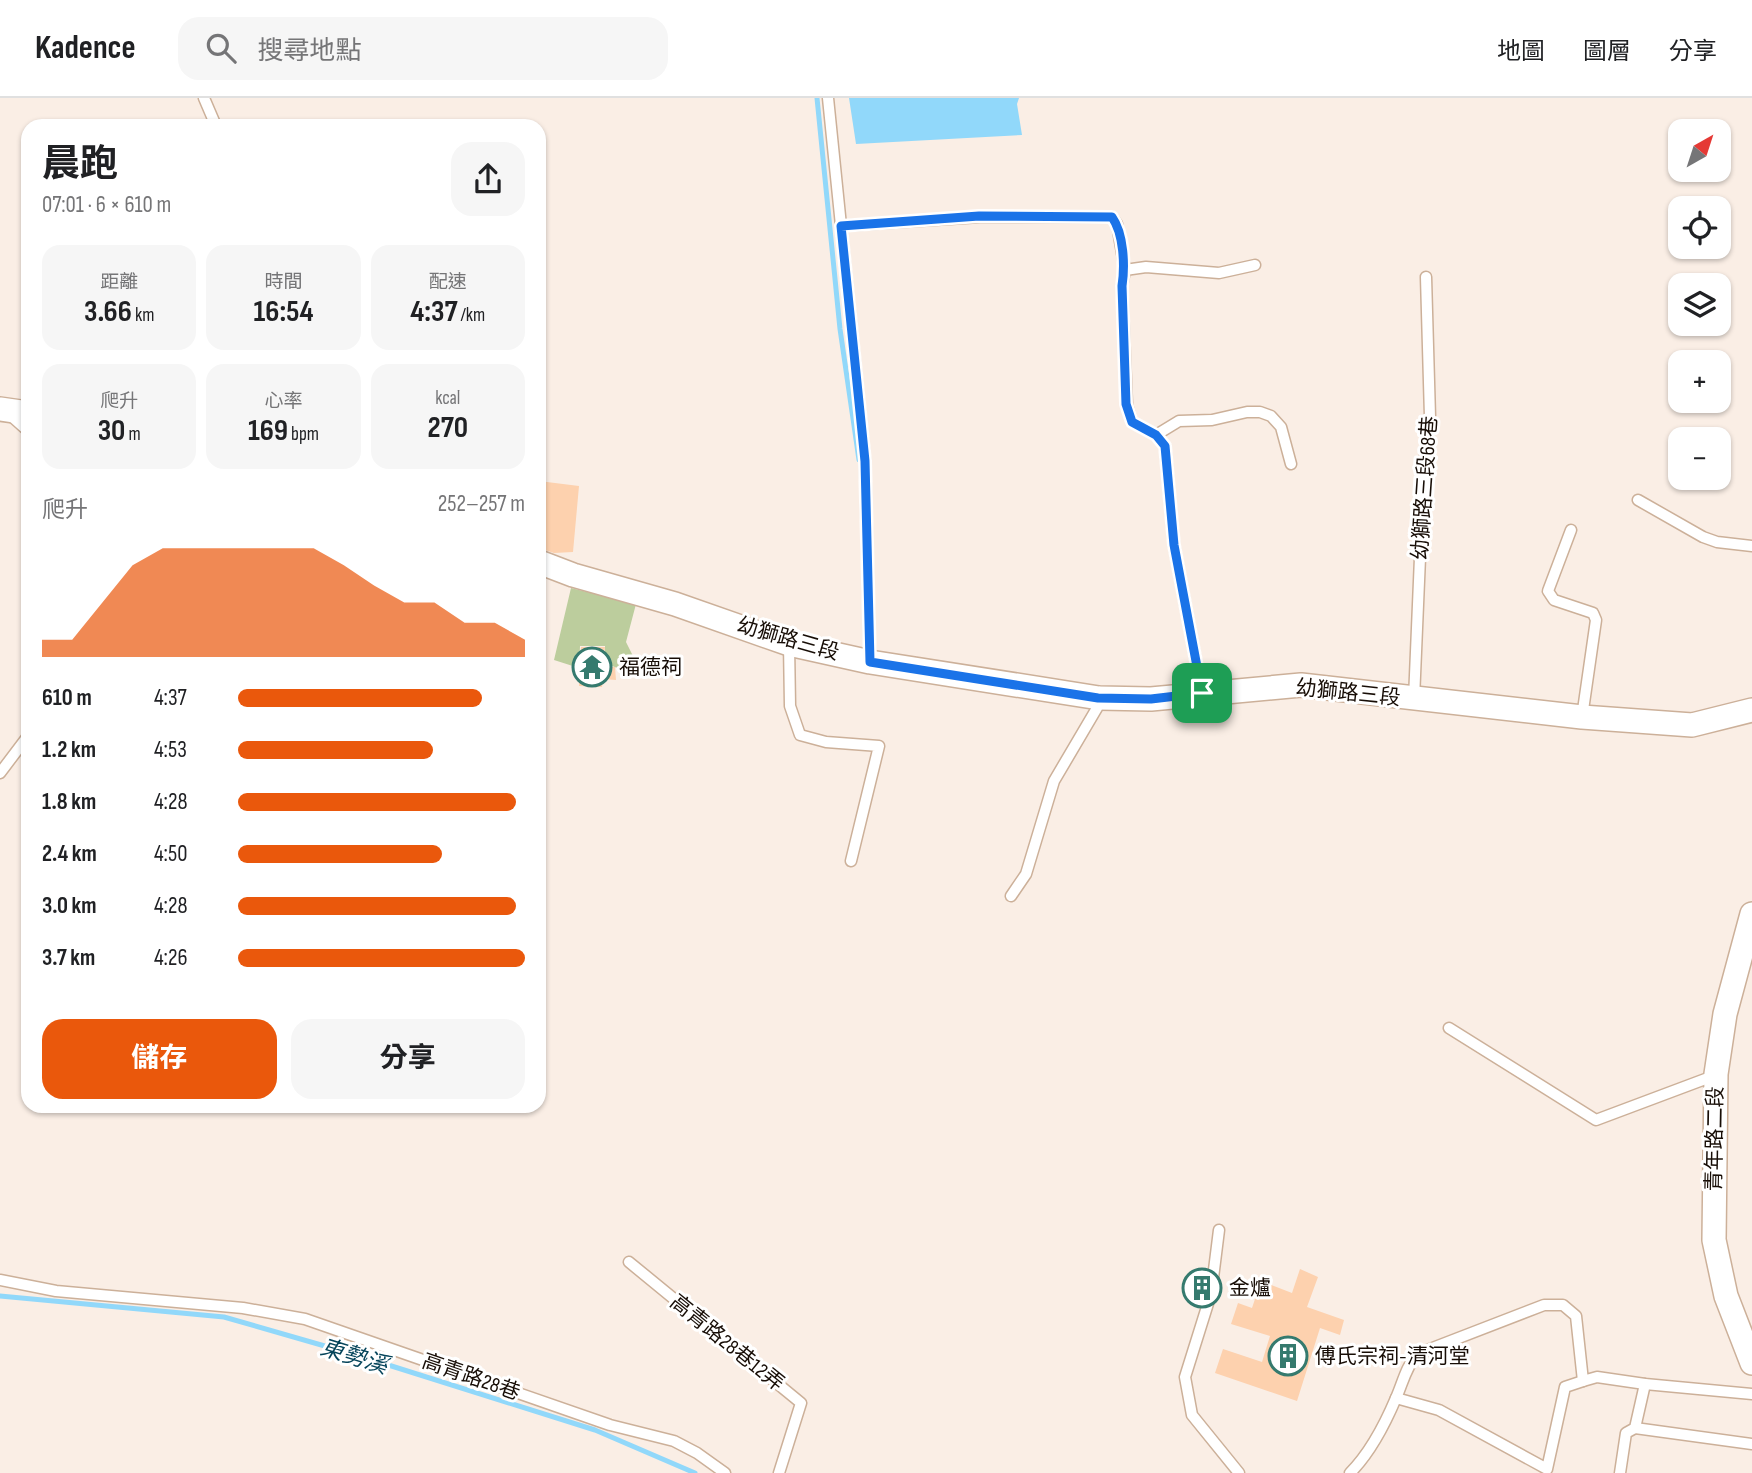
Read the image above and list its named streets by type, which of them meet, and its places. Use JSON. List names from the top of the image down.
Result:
{
  "streets": {
    "street": ["幼獅路三段", "青年路二段"],
    "lane": ["幼獅路三段68巷", "高青路28巷12弄", "高青路28巷"]
  },
  "crossings": [
    ["幼獅路三段68巷", "幼獅路三段"]
  ],
  "water": ["東勢溪"],
  "places": {
    "temple": ["福德祠"],
    "building": ["金爐", "傅氏宗祠-清河堂"]
  },
  "north": "top right",
  "page": {
    "header": "Kadence",
    "search": "搜尋地點",
    "nav": ["地圖", "圖層", "分享"],
    "map_buttons": ["+", "−"],
    "heading": ["晨跑", "07:01 · 6 × 610 m"],
    "stats": [
      ["距離", "3.66 km"],
      ["時間", "16:54"],
      ["配速", "4:37 /km"],
      ["爬升", "30 m"],
      ["心率", "169 bpm"],
      ["kcal", "270"]
    ],
    "chart": ["爬升", "252–257 m"],
    "list": [
      {
        "name": "610 m",
        "note": "4:37"
      },
      {
        "name": "1.2 km",
        "note": "4:53"
      },
      {
        "name": "1.8 km",
        "note": "4:28"
      },
      {
        "name": "2.4 km",
        "note": "4:50"
      },
      {
        "name": "3.0 km",
        "note": "4:28"
      },
      {
        "name": "3.7 km",
        "note": "4:26"
      }
    ],
    "buttons": ["儲存", "分享"]
  }
}
